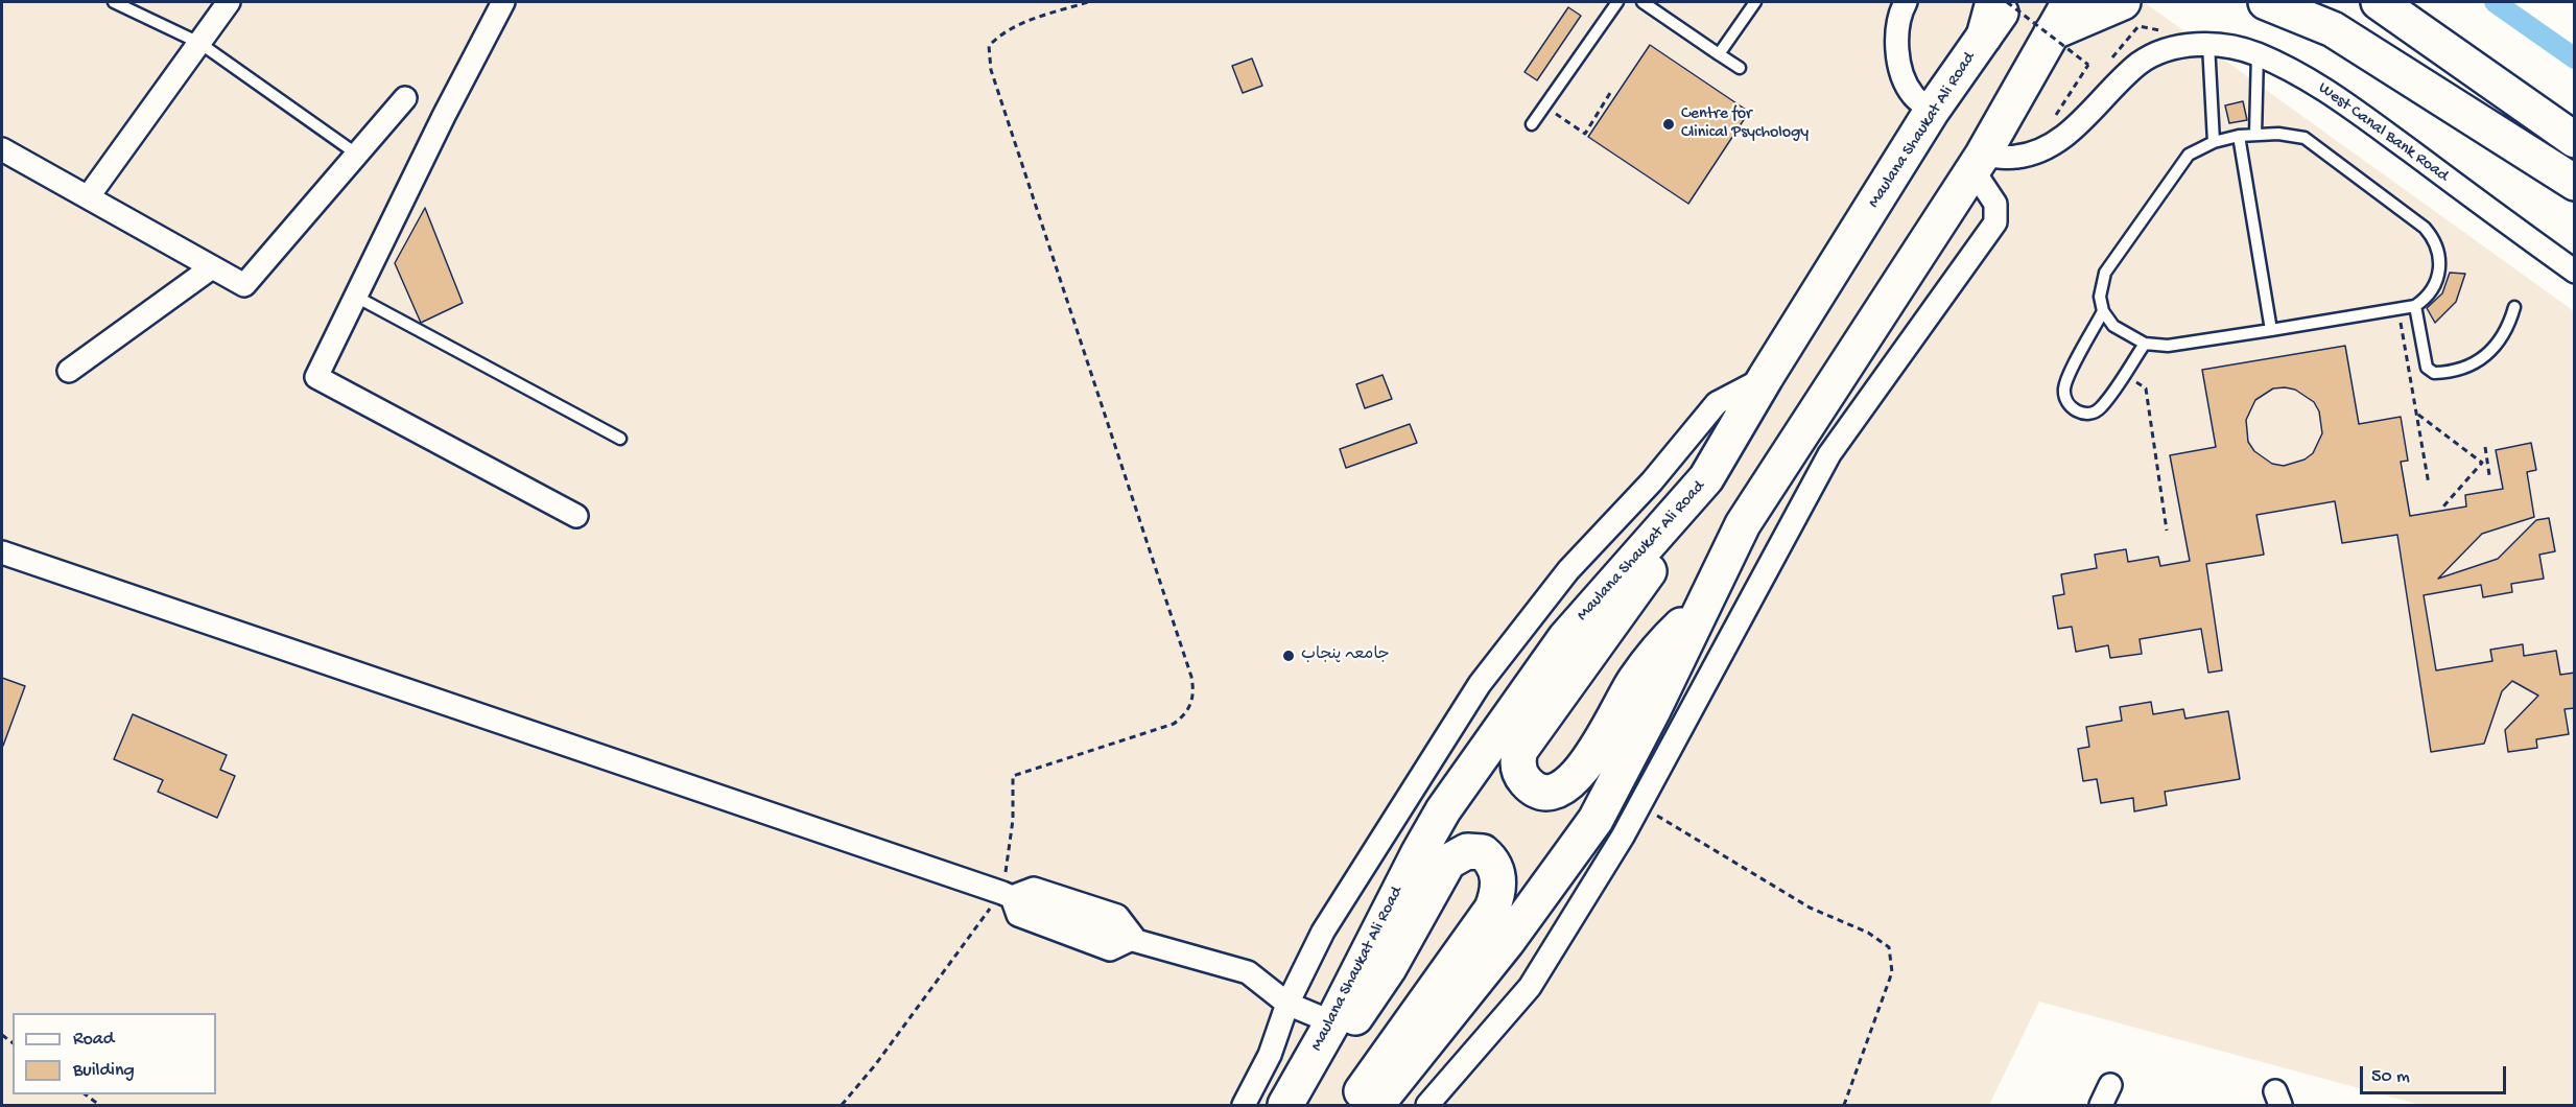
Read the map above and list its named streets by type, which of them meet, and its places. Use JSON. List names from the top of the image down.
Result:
{
  "streets": {
    "main road": ["Maulana Shaukat Ali Road"],
    "street": ["West Canal Bank Road"]
  },
  "places": ["Centre for Clinical Psychology", "جامعہ پنجاب"],
  "legend": ["Road", "Building"],
  "scale_bar": "50 m"
}
